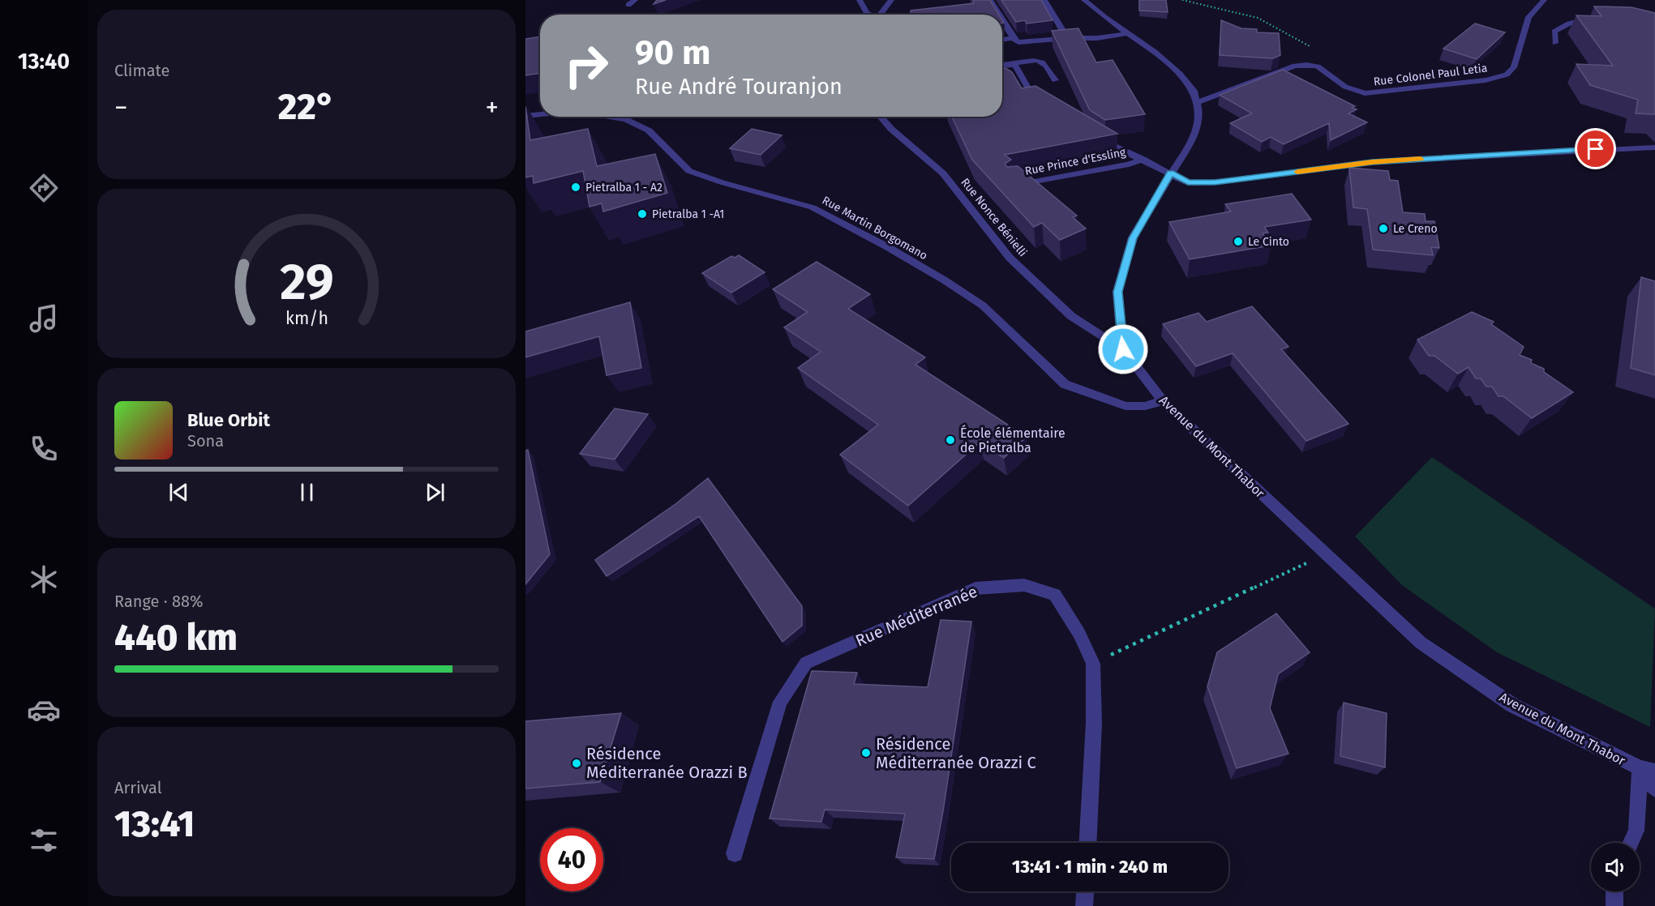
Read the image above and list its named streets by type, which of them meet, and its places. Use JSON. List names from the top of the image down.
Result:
{
  "streets": {
    "street": [
      "Rue Colonel Paul Letia",
      "Rue Prince d'Essling",
      "Rue Nonce Bénielli",
      "Rue Martin Borgomano",
      "Avenue du Mont Thabor",
      "Rue Méditerranée"
    ]
  },
  "crossings": [
    ["Rue Nonce Bénielli", "Avenue du Mont Thabor"],
    ["Rue Martin Borgomano", "Avenue du Mont Thabor"]
  ],
  "places": [
    "Pietralba 1 - A2",
    "Pietralba 1 -A1",
    "Le Creno",
    "Le Cinto",
    "École élémentaire de Pietralba",
    "Résidence Méditerranée Orazzi C",
    "Résidence Méditerranée Orazzi B"
  ],
  "page": {
    "tabs": "13:40",
    "tile": [
      "Climate",
      ["Range · 88%", "440 km"],
      ["Arrival", "13:41"]
    ],
    "turn": ["90 m", "Rue André Touranjon"],
    "heat": ["−", "22°", "+"],
    "song": ["Blue Orbit", "Sona"],
    "limit": "40",
    "trip": "13:41 · 1 min · 240 m",
    "gauge": ["29", "km/h"]
  }
}
